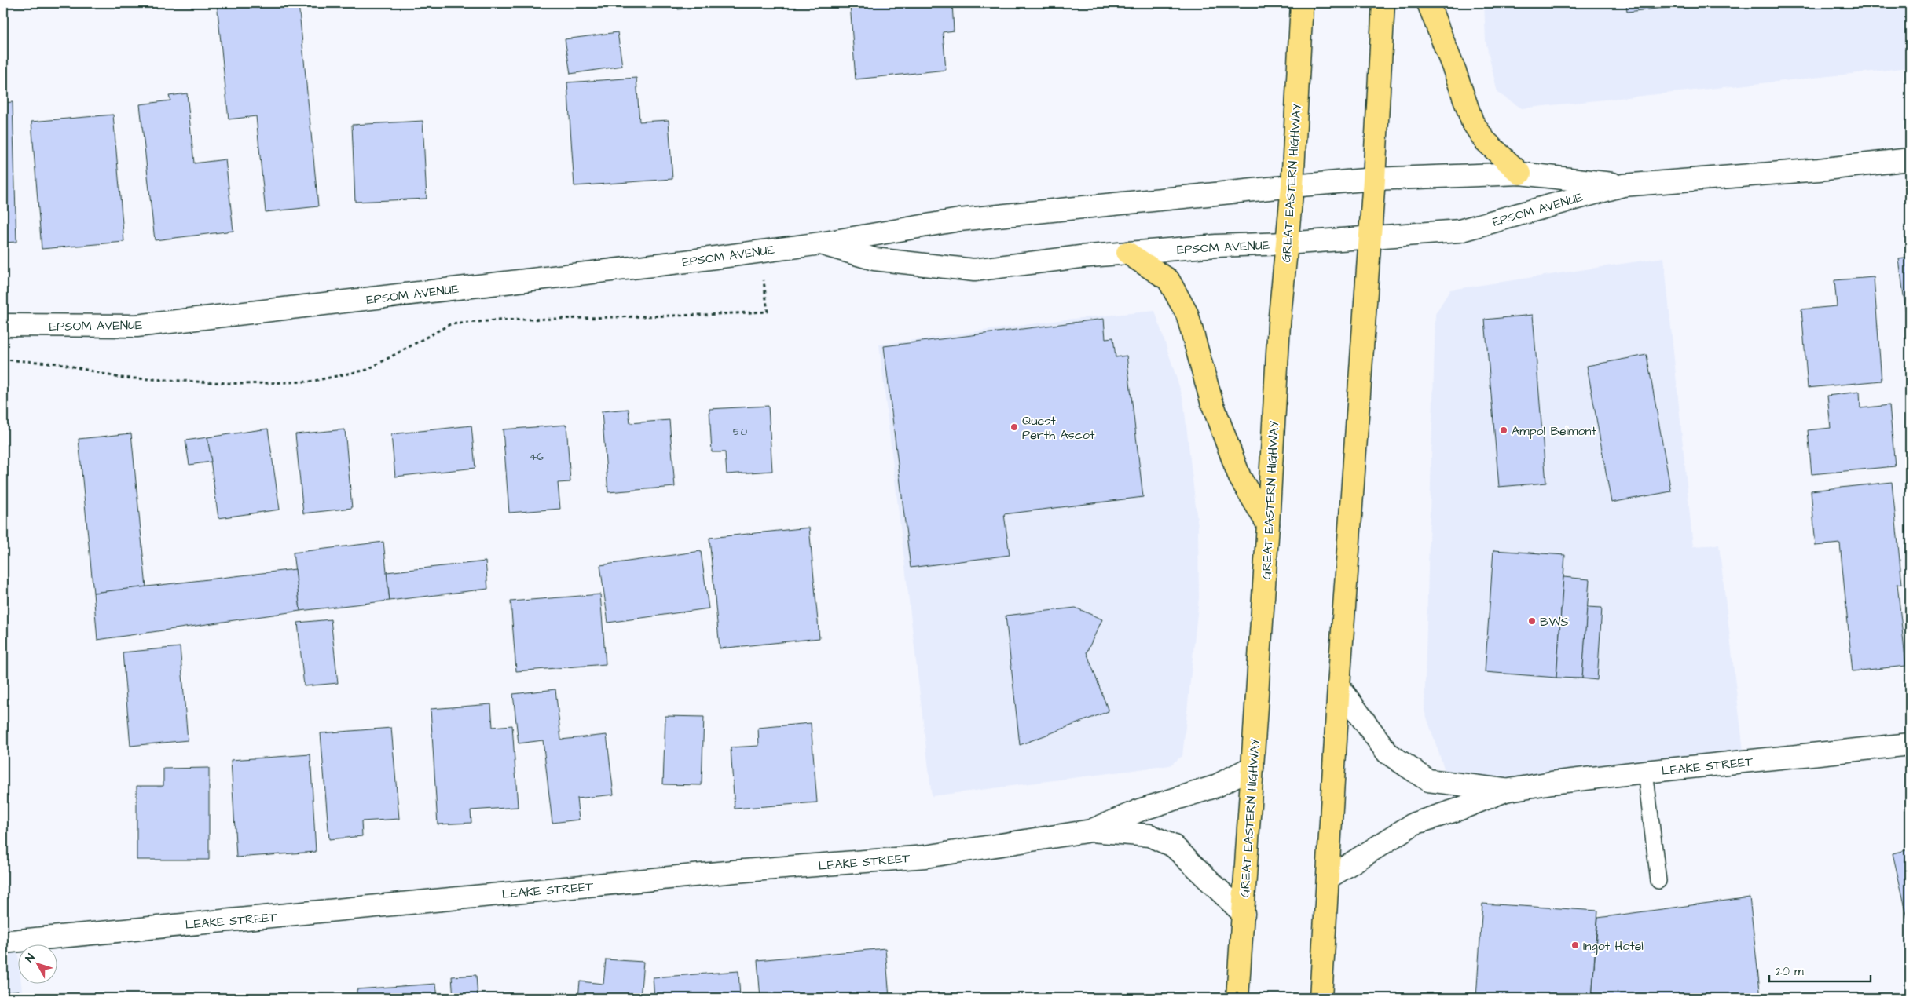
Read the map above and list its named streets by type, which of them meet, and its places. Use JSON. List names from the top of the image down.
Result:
{
  "streets": {
    "highway": ["GREAT EASTERN HIGHWAY"],
    "street": ["EPSOM AVENUE", "LEAKE STREET"]
  },
  "crossings": [
    ["GREAT EASTERN HIGHWAY", "EPSOM AVENUE"],
    ["GREAT EASTERN HIGHWAY", "LEAKE STREET"]
  ],
  "places": [
    "Quest Perth Ascot",
    "Ampol Belmont",
    "BWS",
    "Ingot Hotel"
  ],
  "house_numbers": ["50", "46"],
  "scale_bar": "20 m",
  "north": "top left"
}
